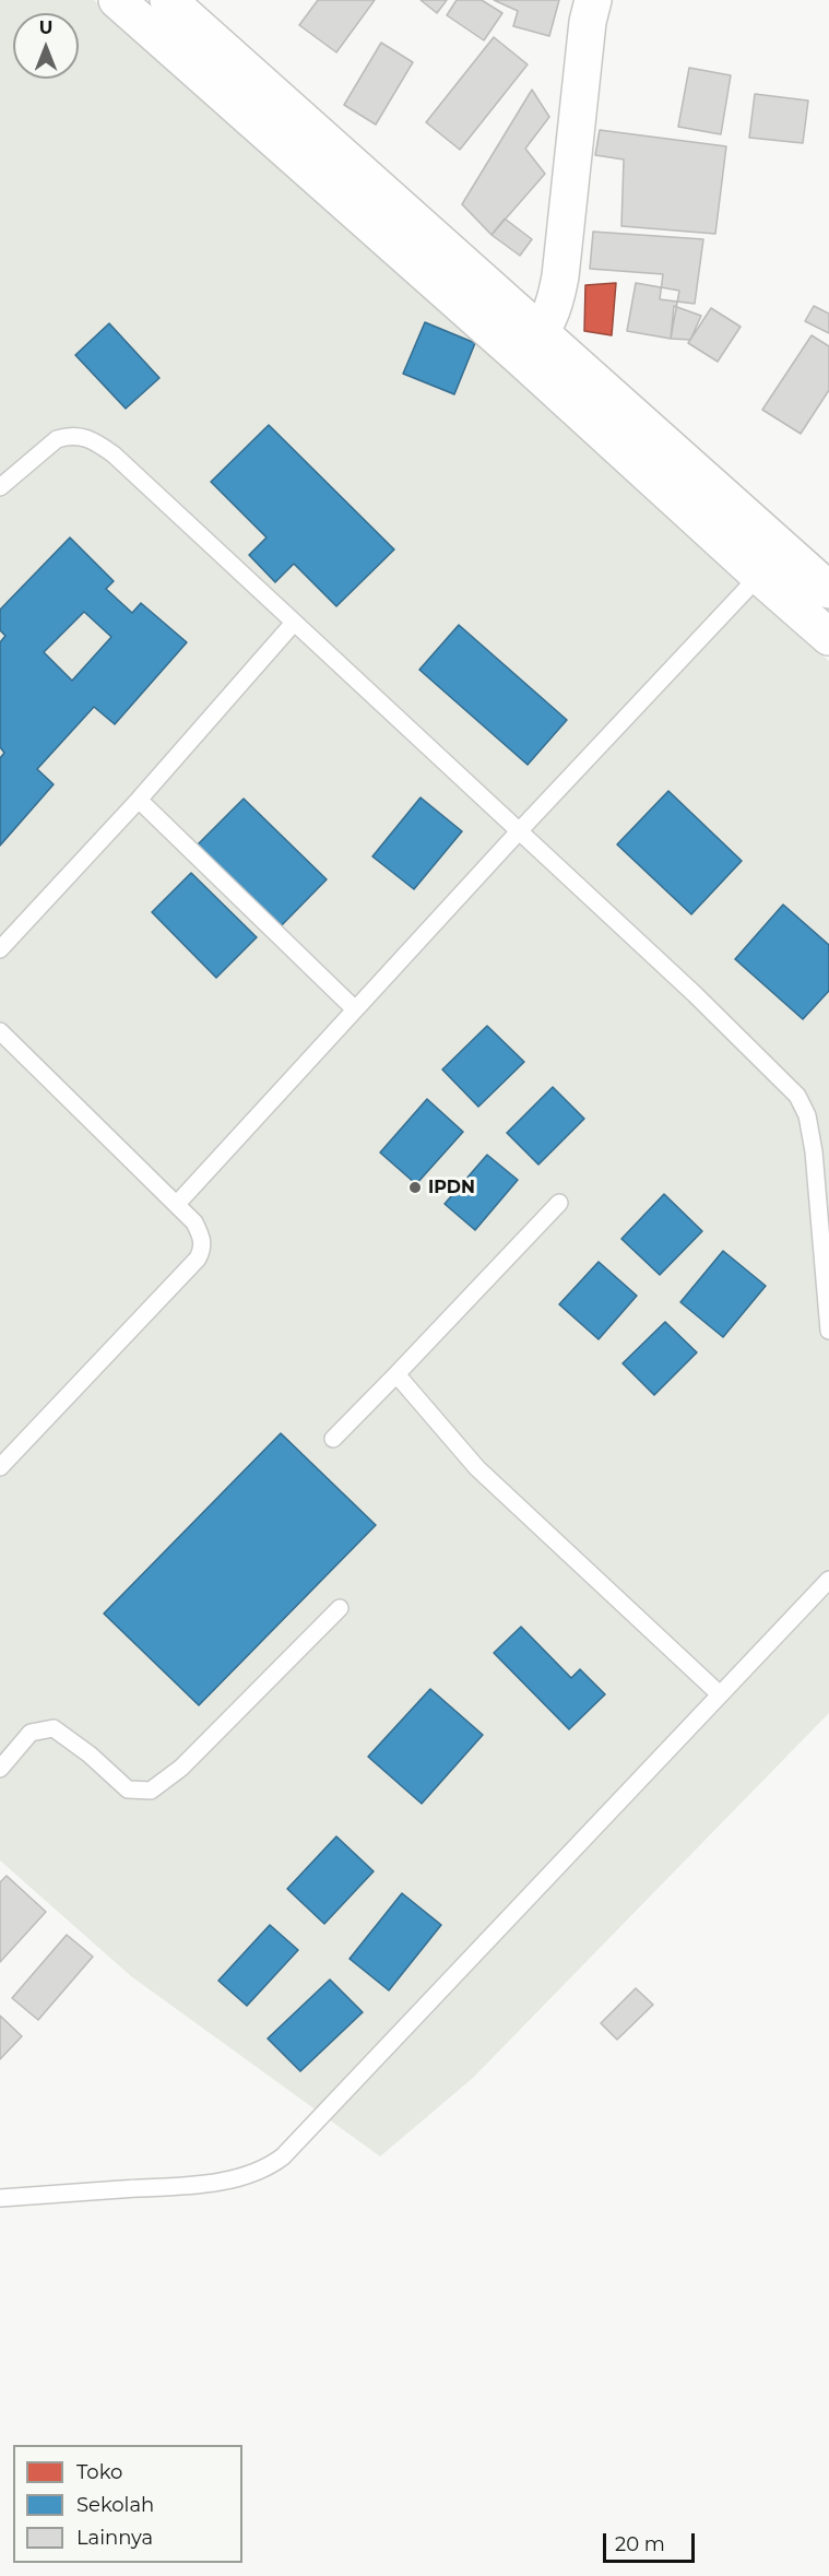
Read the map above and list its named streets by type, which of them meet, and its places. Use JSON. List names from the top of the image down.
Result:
{
  "places": ["IPDN"],
  "legend": ["Toko", "Sekolah", "Lainnya"],
  "scale_bar": "20 m",
  "north": "top"
}
